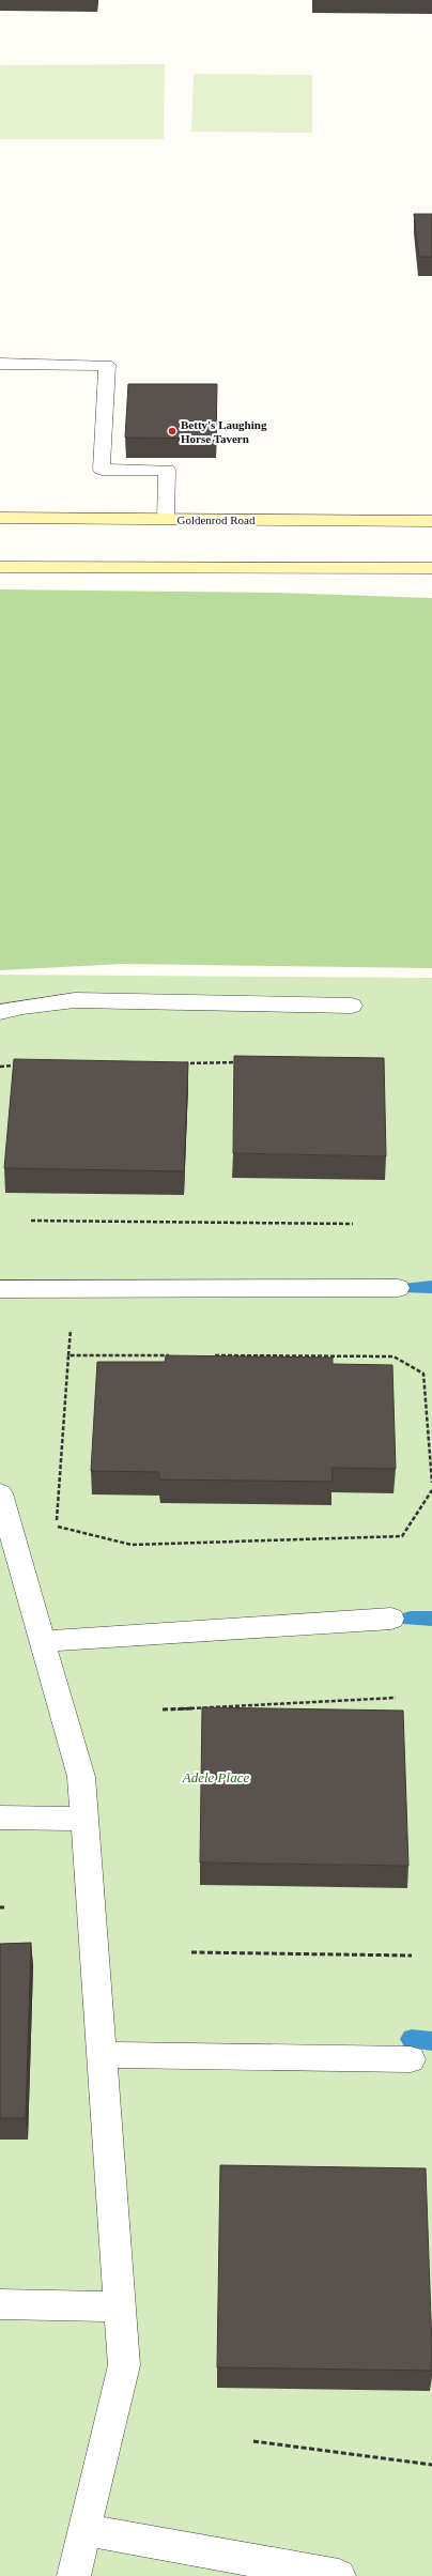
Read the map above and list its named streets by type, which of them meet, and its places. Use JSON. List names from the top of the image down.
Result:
{
  "streets": {
    "main road": ["Goldenrod Road"]
  },
  "parks": ["Adele Place"],
  "places": ["Betty's Laughing Horse Tavern"]
}
